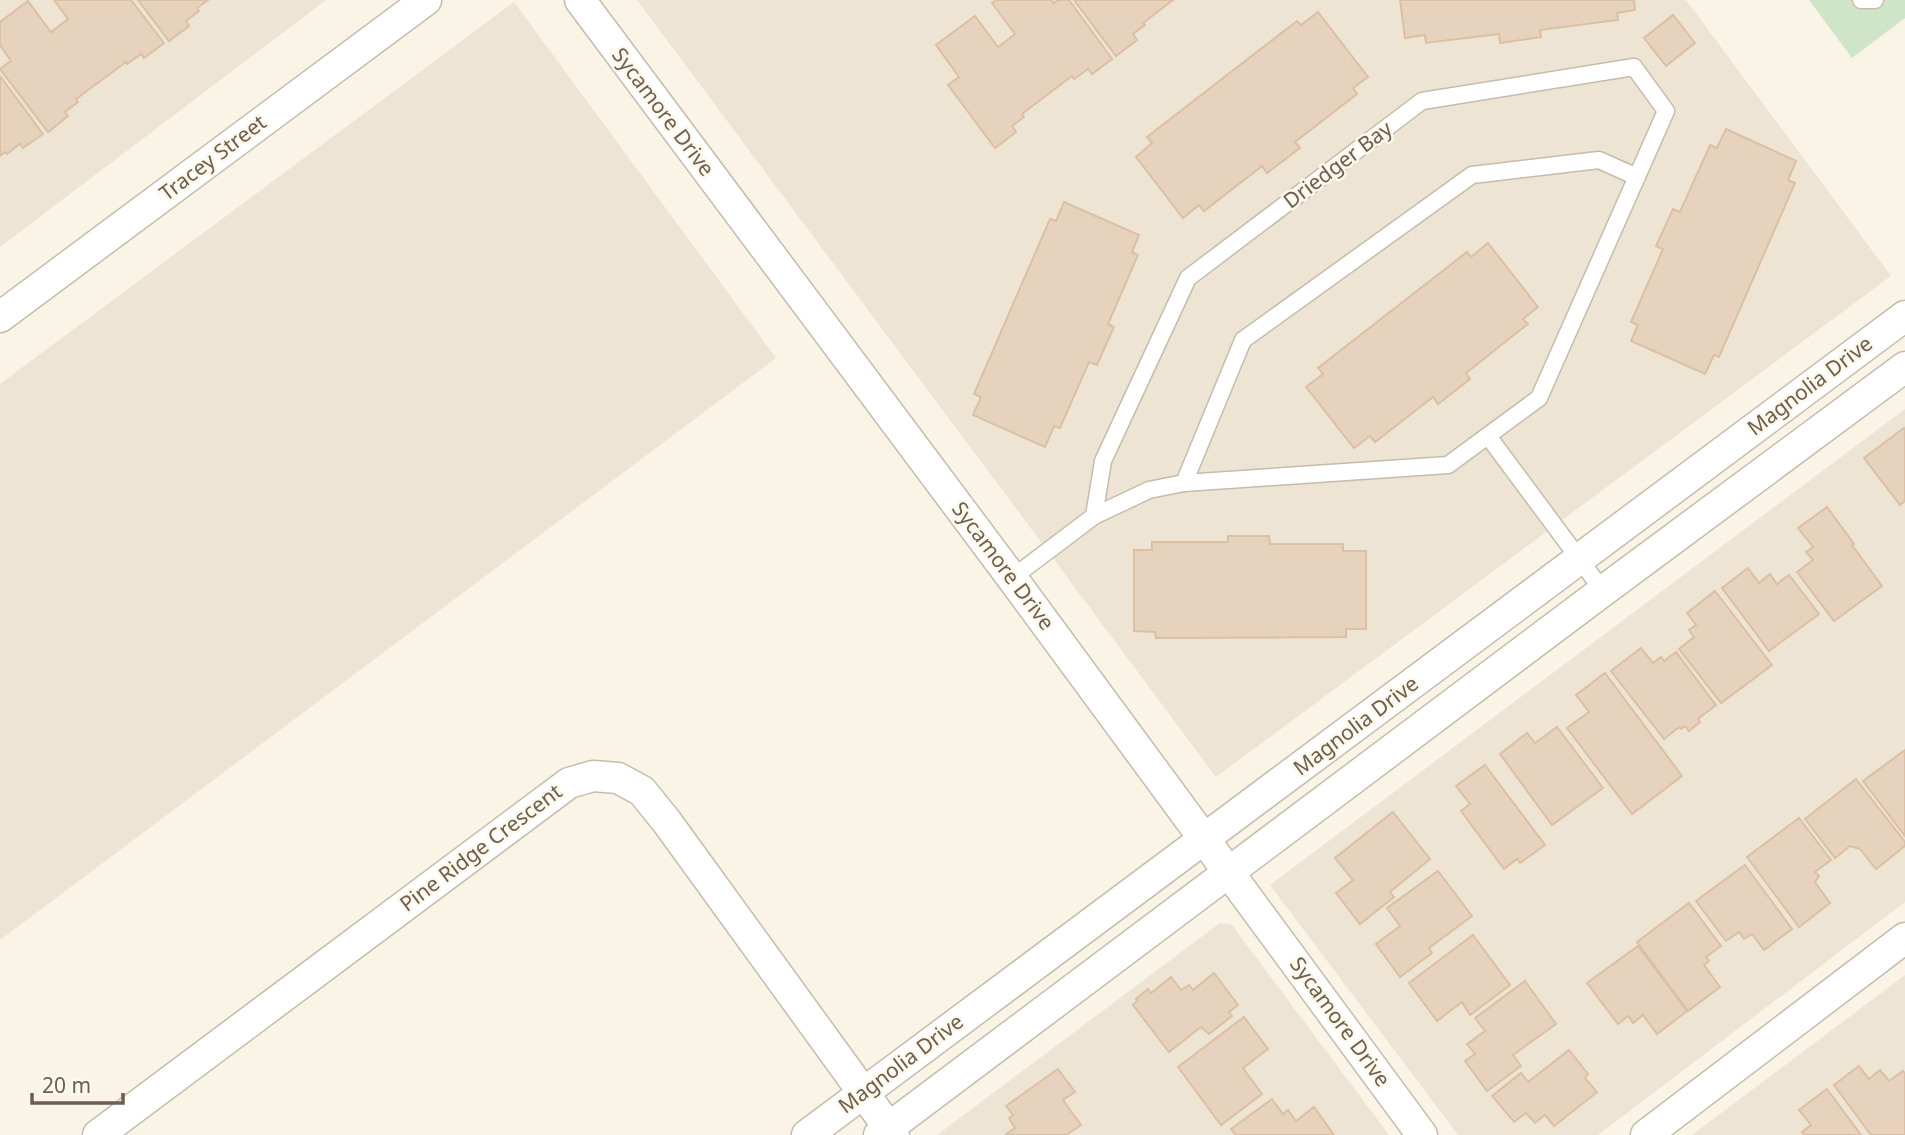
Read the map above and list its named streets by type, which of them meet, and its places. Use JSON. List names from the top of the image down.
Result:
{
  "streets": {
    "street": [
      "Sycamore Drive",
      "Tracey Street",
      "Magnolia Drive",
      "Pine Ridge Crescent"
    ],
    "lane": ["Driedger Bay"]
  },
  "crossings": [
    ["Sycamore Drive", "Driedger Bay"],
    ["Sycamore Drive", "Magnolia Drive"],
    ["Magnolia Drive", "Pine Ridge Crescent"]
  ],
  "scale_bar": "20 m"
}
